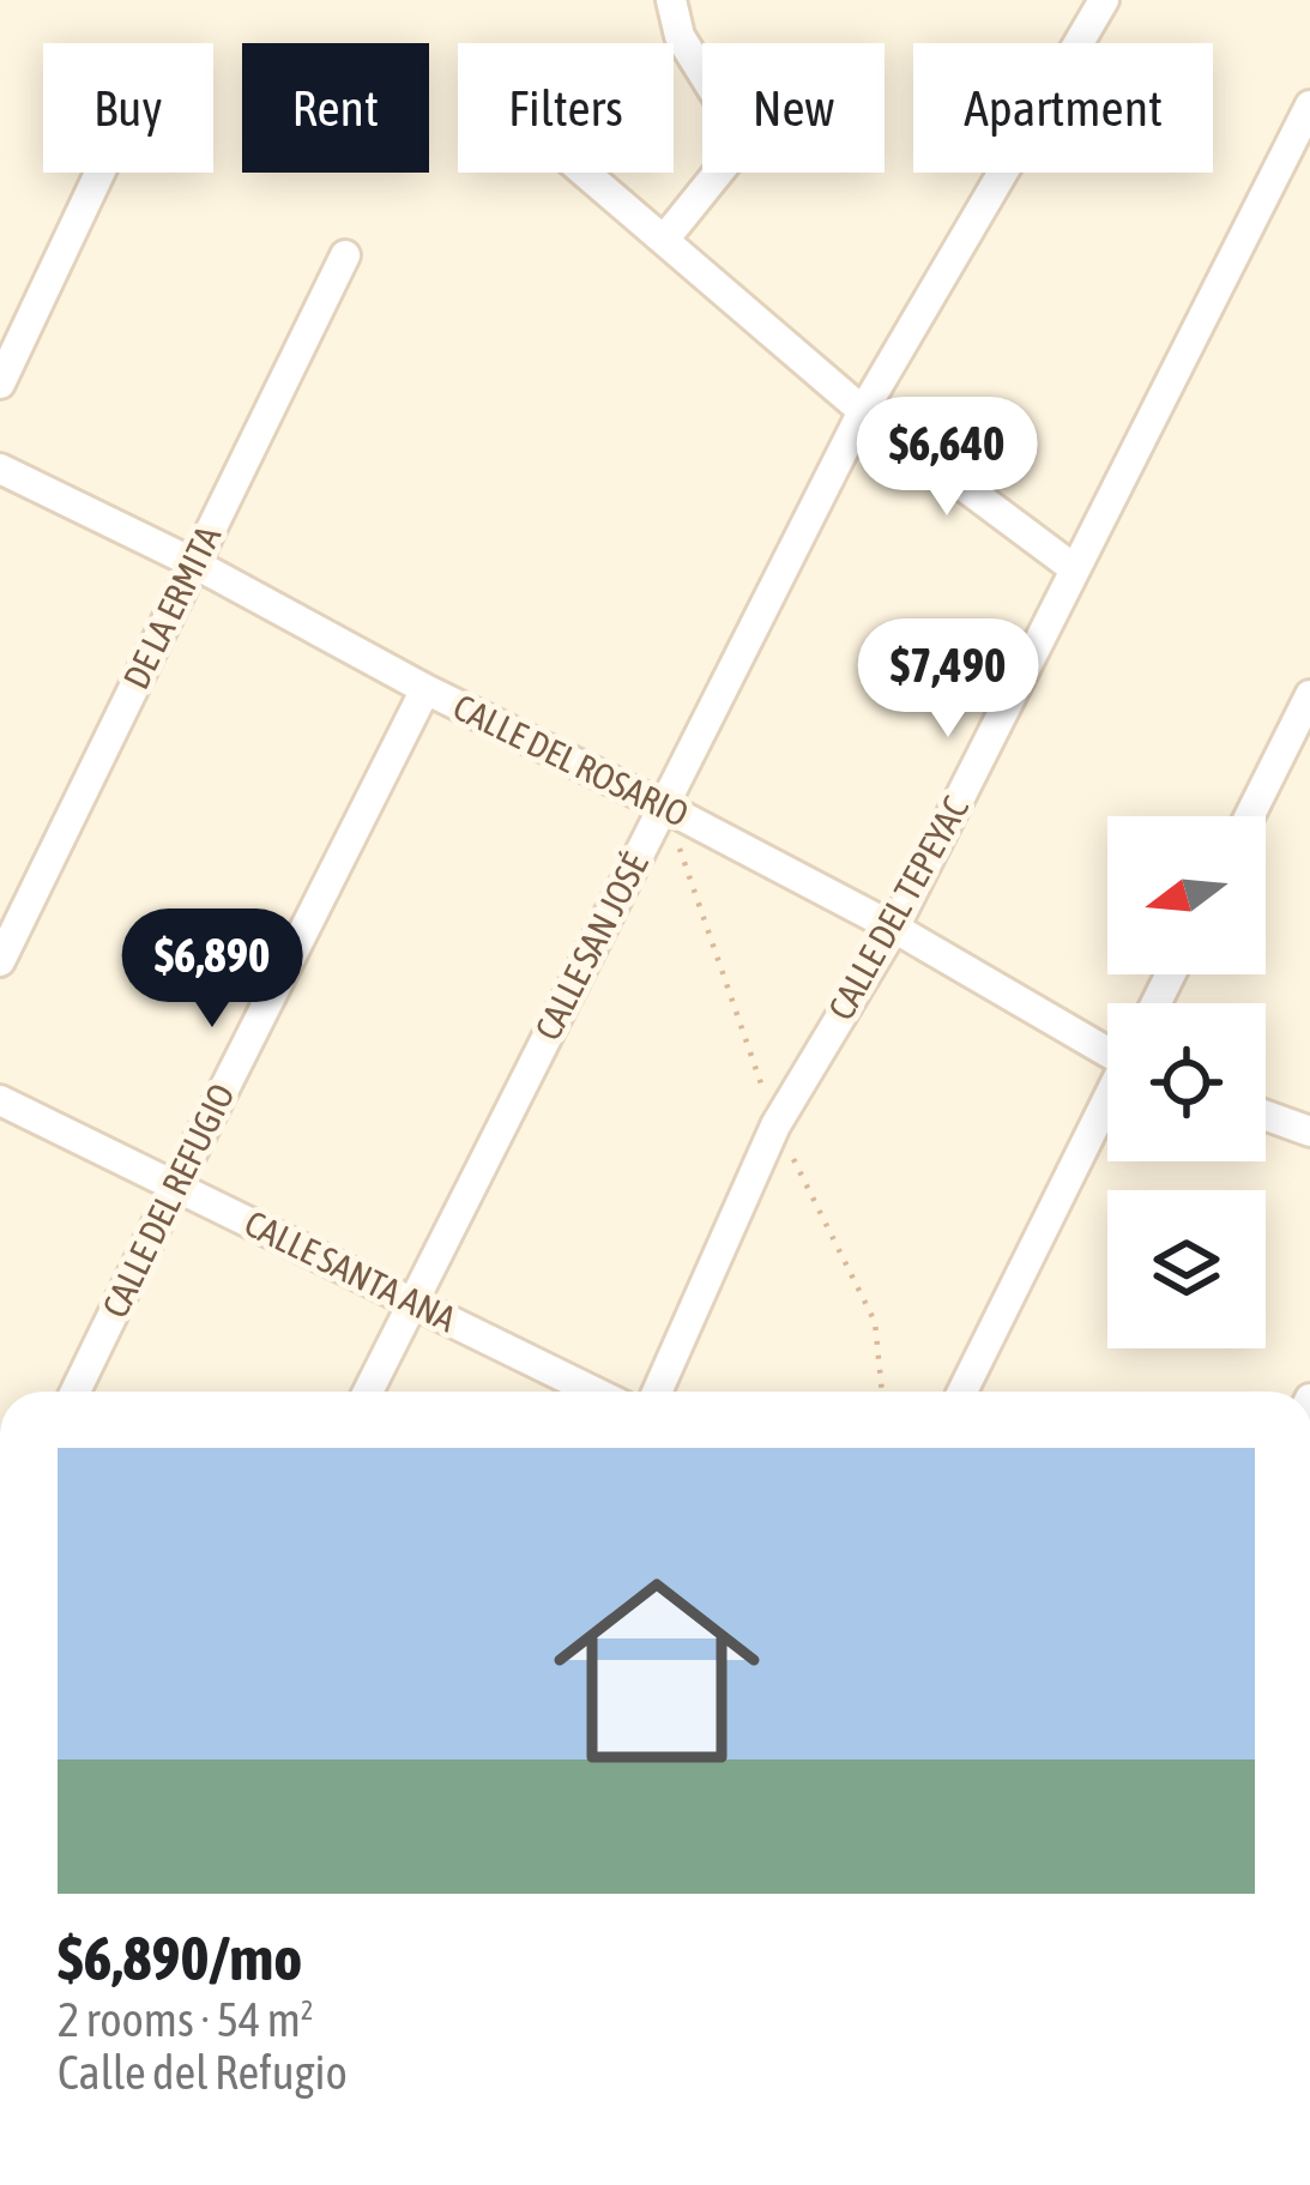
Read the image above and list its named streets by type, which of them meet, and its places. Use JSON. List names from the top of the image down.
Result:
{
  "streets": {
    "street": [
      "DE LA ERMITA",
      "CALLE DEL ROSARIO",
      "CALLE DEL TEPEYAC",
      "CALLE SAN JOSÉ",
      "CALLE DEL REFUGIO",
      "CALLE SANTA ANA"
    ]
  },
  "crossings": [
    ["DE LA ERMITA", "CALLE DEL ROSARIO"],
    ["CALLE DEL ROSARIO", "CALLE DEL TEPEYAC"],
    ["CALLE DEL ROSARIO", "CALLE SAN JOSÉ"],
    ["CALLE DEL ROSARIO", "CALLE DEL REFUGIO"],
    ["CALLE SAN JOSÉ", "CALLE SANTA ANA"],
    ["CALLE DEL REFUGIO", "CALLE SANTA ANA"]
  ],
  "north": "left",
  "page": {
    "chip": [
      "Buy",
      "Rent",
      "Filters",
      "New",
      "Apartment"
    ],
    "price": ["$6,640", "$7,490", "$6,890"],
    "list": [
      {
        "name": "$6,890/mo",
        "note": "2 rooms · 54 m² · Calle del Refugio"
      }
    ]
  }
}
